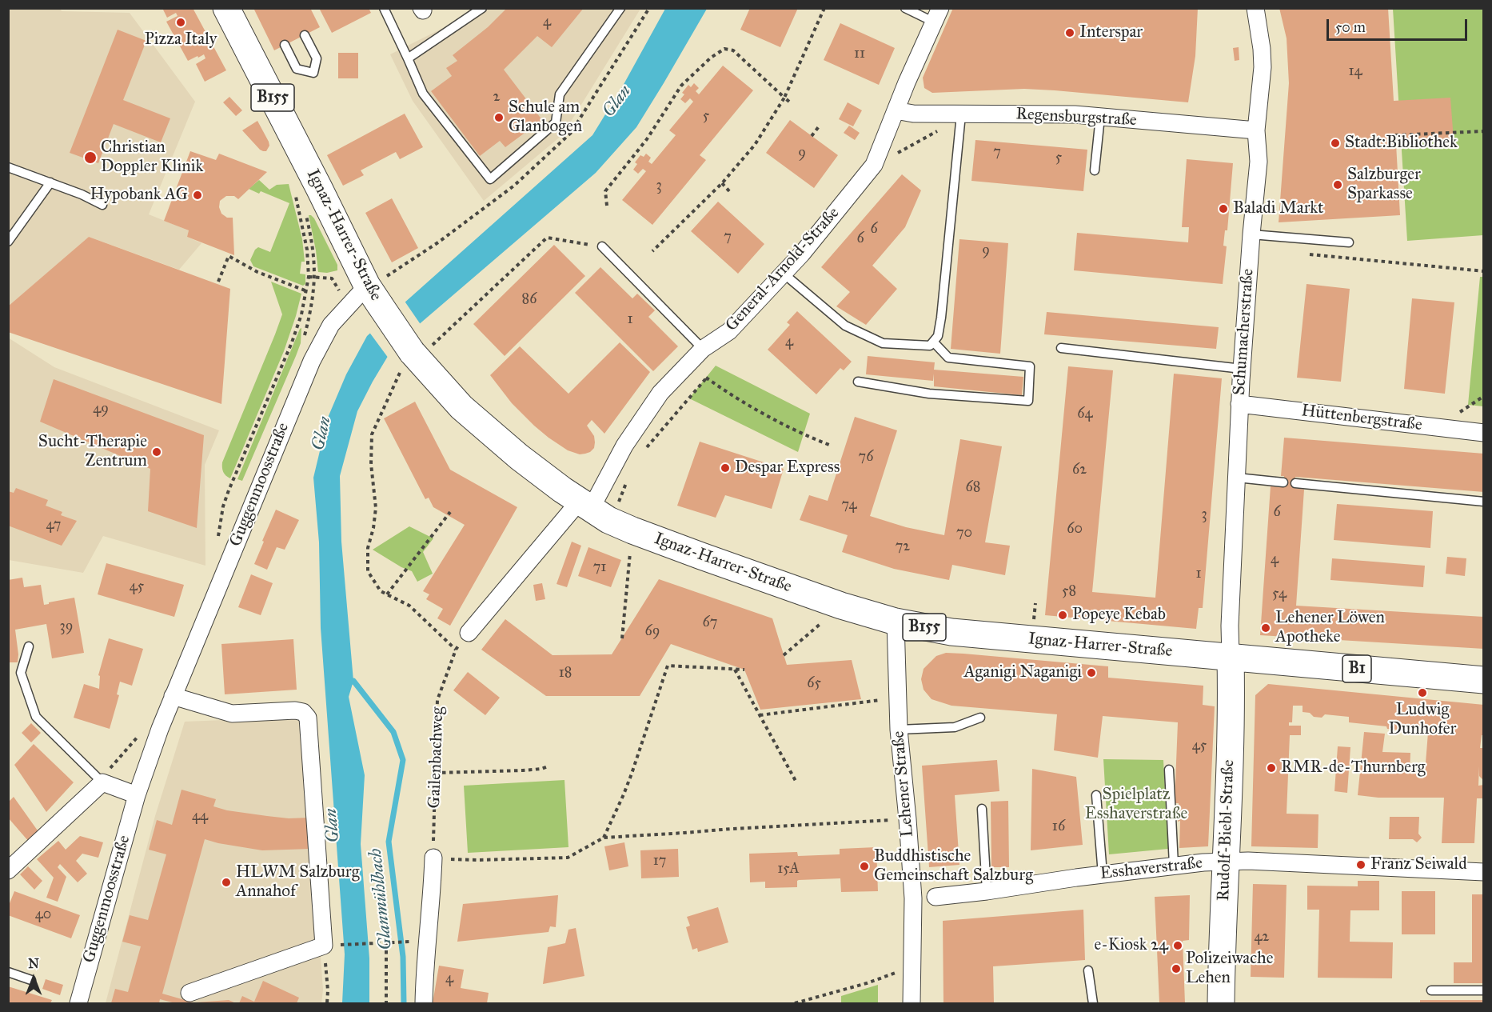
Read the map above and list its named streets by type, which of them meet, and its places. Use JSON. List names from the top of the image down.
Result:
{
  "streets": {
    "main road": [
      "B155",
      "Ignaz-Harrer-Straße",
      "B1",
      "Rudolf-Biebl-Straße"
    ],
    "street": [
      "Regensburgstraße",
      "General-Arnold-Straße",
      "Schumacherstraße",
      "Hüttenbergstraße",
      "Guggenmoosstraße",
      "Lehener Straße",
      "Esshaverstraße"
    ],
    "path": ["Gailenbachweg"]
  },
  "crossings": [
    ["Regensburgstraße", "General-Arnold-Straße"],
    ["Regensburgstraße", "Schumacherstraße"],
    ["Ignaz-Harrer-Straße", "General-Arnold-Straße"],
    ["Ignaz-Harrer-Straße", "Schumacherstraße"],
    ["Ignaz-Harrer-Straße", "Guggenmoosstraße"],
    ["Ignaz-Harrer-Straße", "Lehener Straße"],
    ["Ignaz-Harrer-Straße", "Rudolf-Biebl-Straße"],
    ["Schumacherstraße", "Hüttenbergstraße"],
    ["Schumacherstraße", "Rudolf-Biebl-Straße"],
    ["Rudolf-Biebl-Straße", "Esshaverstraße"]
  ],
  "water": ["Glan", "Glanmühlbach"],
  "parks": ["Spielplatz Esshaverstraße"],
  "places": [
    "Pizza Italy",
    "Interspar",
    "Schule am Glanbogen",
    "Stadt:Bibliothek",
    "Christian Doppler Klinik",
    "Salzburger Sparkasse",
    "Hypobank AG",
    "Baladi Markt",
    "Sucht-Therapie Zentrum",
    "Despar Express",
    "Popeye Kebab",
    "Lehener Löwen Apotheke",
    "Aganigi Naganigi",
    "Ludwig Dunhofer",
    "RMR-de-Thurnberg",
    "Franz Seiwald",
    "Buddhistische Gemeinschaft Salzburg",
    "HLWM Salzburg Annahof",
    "e-Kiosk 24",
    "Polizeiwache Lehen"
  ],
  "house_numbers": [
    "4",
    "11",
    "14",
    "2",
    "5",
    "7",
    "9",
    "5",
    "3",
    "6",
    "7",
    "6",
    "9",
    "86",
    "1",
    "4",
    "49",
    "64",
    "76",
    "62",
    "68",
    "74",
    "6",
    "3",
    "47",
    "60",
    "70",
    "72",
    "4",
    "71",
    "1",
    "45",
    "58",
    "54",
    "67",
    "39",
    "69",
    "18",
    "65",
    "45",
    "44",
    "16",
    "17",
    "15A",
    "40",
    "42",
    "4"
  ],
  "scale_bar": "50 m",
  "north": "top"
}
